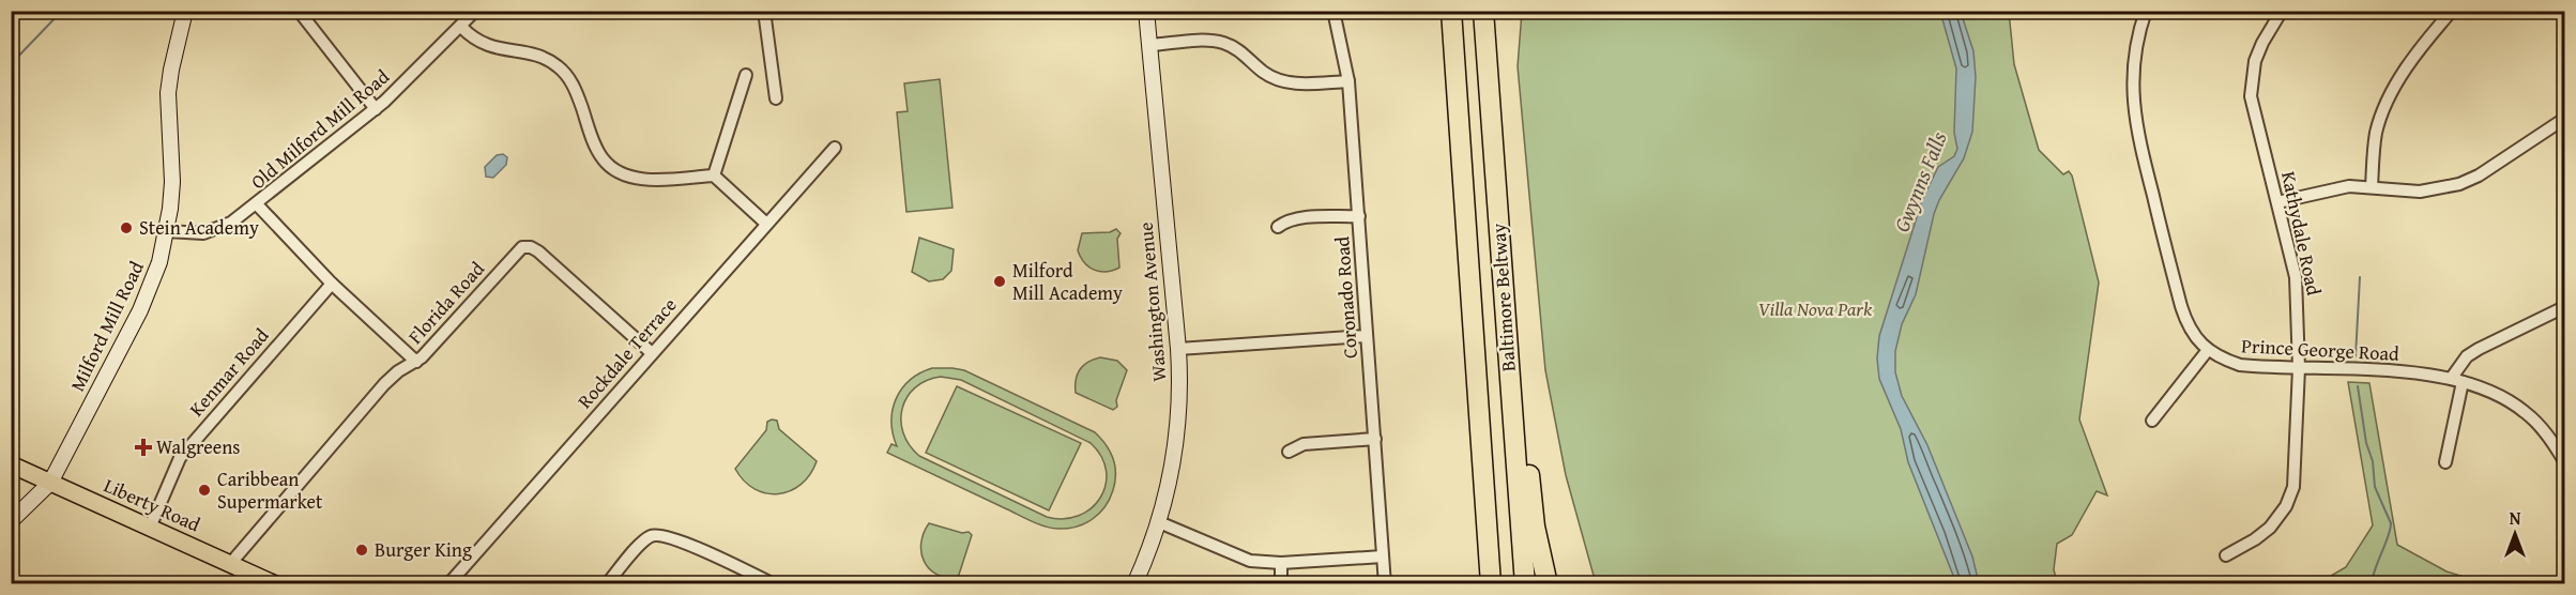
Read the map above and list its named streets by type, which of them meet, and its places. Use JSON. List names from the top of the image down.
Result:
{
  "streets": {
    "highway": ["Baltimore Beltway"],
    "main road": ["Washington Avenue", "Milford Mill Road", "Liberty Road"],
    "street": [
      "Old Milford Mill Road",
      "Kathydale Road",
      "Coronado Road",
      "Florida Road",
      "Prince George Road",
      "Rockdale Terrace",
      "Kenmar Road"
    ]
  },
  "crossings": [
    ["Old Milford Mill Road", "Milford Mill Road"],
    ["Kathydale Road", "Prince George Road"],
    ["Florida Road", "Rockdale Terrace"],
    ["Florida Road", "Liberty Road"],
    ["Milford Mill Road", "Liberty Road"],
    ["Kenmar Road", "Liberty Road"]
  ],
  "water": ["Gwynns Falls"],
  "parks": ["Villa Nova Park"],
  "places": {
    "other": [
      "Stein Academy",
      "Milford Mill Academy",
      "Caribbean Supermarket",
      "Burger King"
    ],
    "health": ["Walgreens"]
  },
  "north": "top"
}
